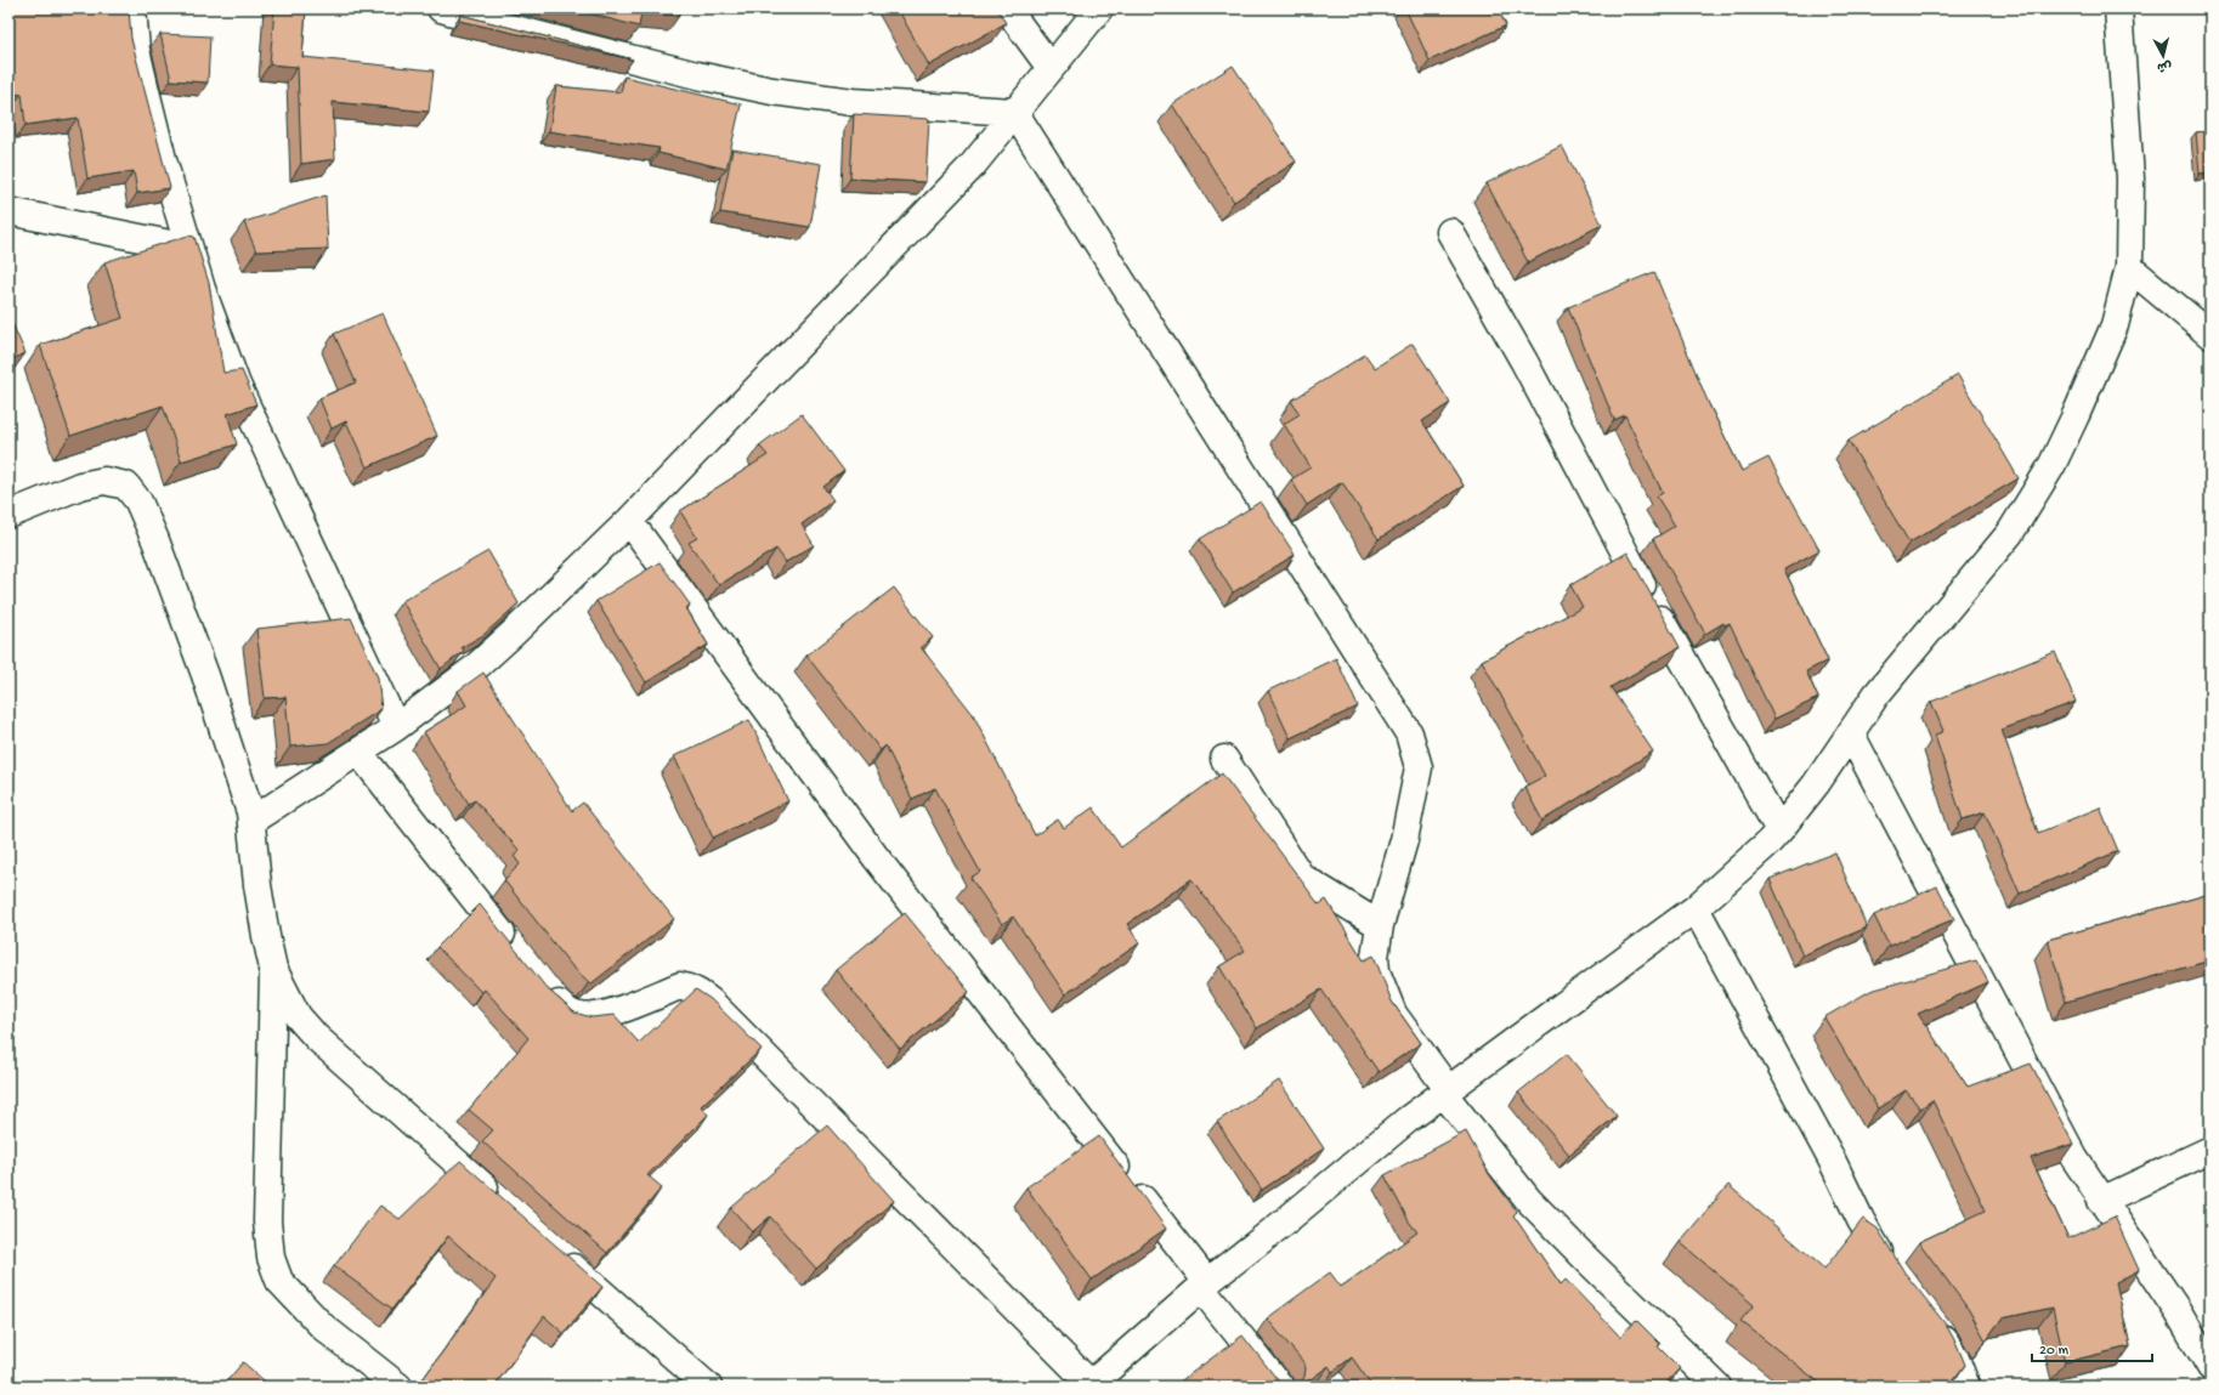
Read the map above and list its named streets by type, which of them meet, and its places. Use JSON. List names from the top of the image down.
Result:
{
  "scale_bar": "20 m",
  "north": "bottom"
}
